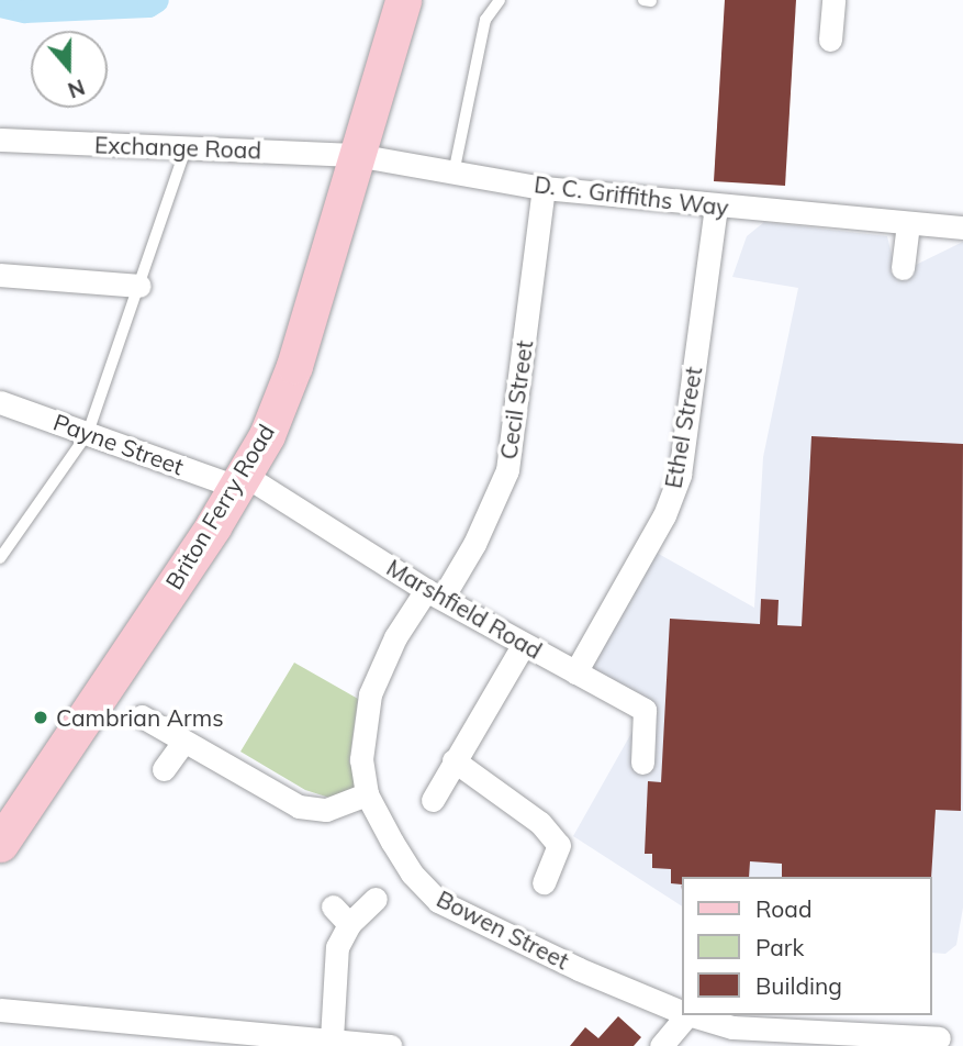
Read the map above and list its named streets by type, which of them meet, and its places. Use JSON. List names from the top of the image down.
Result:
{
  "streets": {
    "main road": ["Briton Ferry Road"],
    "street": [
      "Exchange Road",
      "D. C. Griffiths Way",
      "Cecil Street",
      "Ethel Street",
      "Payne Street",
      "Marshfield Road",
      "Bowen Street"
    ]
  },
  "crossings": [
    ["Exchange Road", "D. C. Griffiths Way"],
    ["Exchange Road", "Briton Ferry Road"],
    ["D. C. Griffiths Way", "Cecil Street"],
    ["D. C. Griffiths Way", "Ethel Street"],
    ["D. C. Griffiths Way", "Briton Ferry Road"],
    ["Cecil Street", "Marshfield Road"],
    ["Cecil Street", "Bowen Street"],
    ["Ethel Street", "Marshfield Road"],
    ["Payne Street", "Briton Ferry Road"],
    ["Payne Street", "Marshfield Road"],
    ["Briton Ferry Road", "Marshfield Road"],
    ["Marshfield Road", "Bowen Street"]
  ],
  "places": ["Cambrian Arms"],
  "legend": ["Road", "Park", "Building"],
  "north": "bottom"
}
